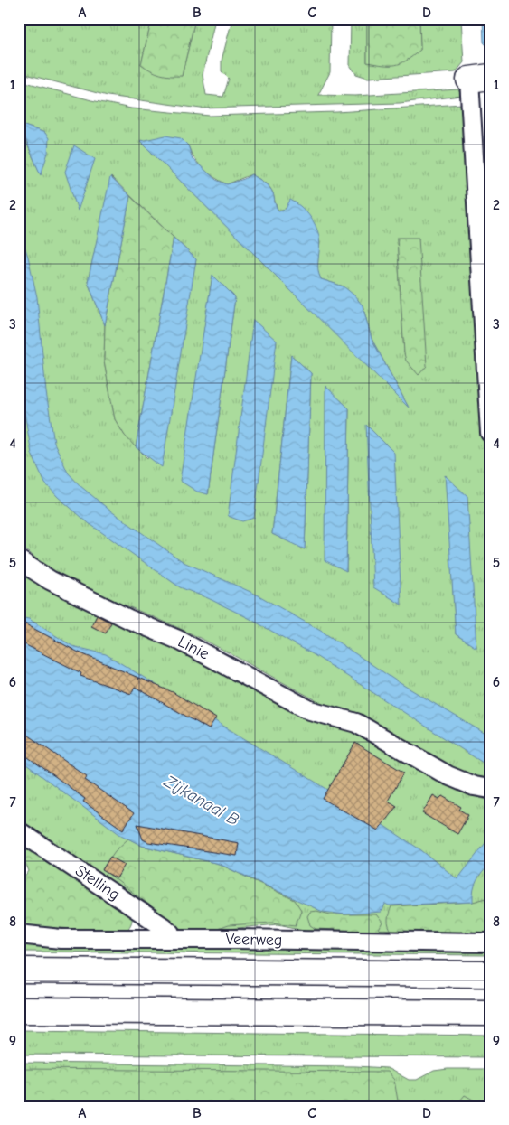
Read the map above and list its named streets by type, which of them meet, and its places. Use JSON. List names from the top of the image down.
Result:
{
  "streets": {
    "street": ["Linie", "Stelling", "Veerweg"]
  },
  "crossings": [
    ["Stelling", "Veerweg"]
  ],
  "water": ["Zijkanaal B"],
  "grid": {
    "columns": [
      "A",
      "B",
      "C",
      "D"
    ],
    "rows": [
      "1",
      "2",
      "3",
      "4",
      "5",
      "6",
      "7",
      "8",
      "9"
    ]
  }
}
